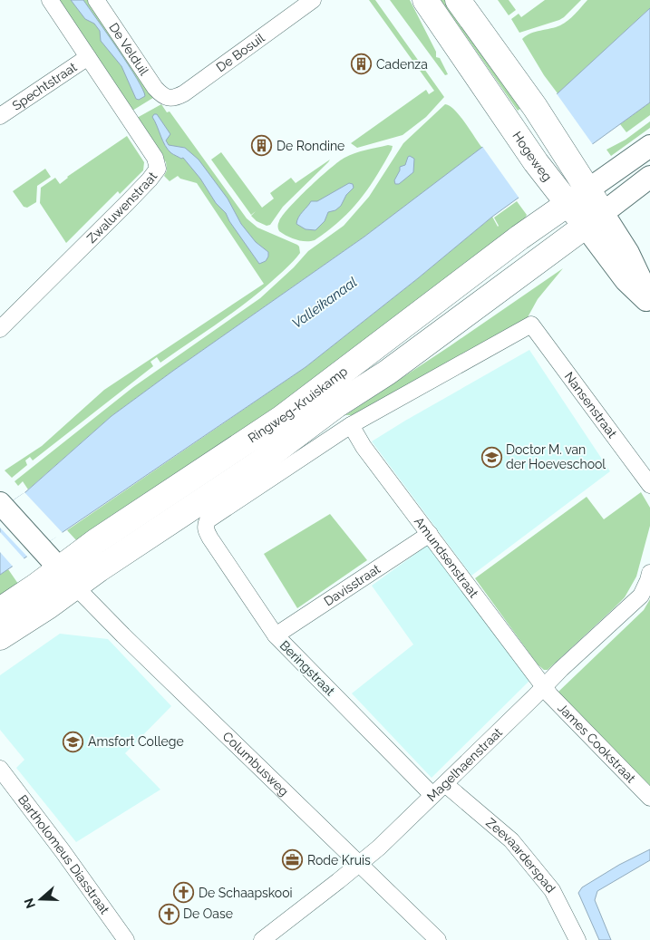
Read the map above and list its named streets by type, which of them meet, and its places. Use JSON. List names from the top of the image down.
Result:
{
  "streets": {
    "main road": ["Hogeweg", "Ringweg-Kruiskamp"],
    "street": [
      "De Velduil",
      "De Bosuil",
      "Spechtstraat",
      "Zwaluwenstraat",
      "Nansenstraat",
      "Amundsenstraat",
      "Davisstraat",
      "Beringstraat",
      "James Cookstraat",
      "Columbusweg",
      "Magelhaenstraat",
      "Bartholomeus Diasstraat",
      "Zeevaarderspad"
    ]
  },
  "crossings": [
    ["De Velduil", "De Bosuil"],
    ["Spechtstraat", "Zwaluwenstraat"],
    ["Hogeweg", "Ringweg-Kruiskamp"],
    ["Nansenstraat", "Amundsenstraat"],
    ["Nansenstraat", "Beringstraat"],
    ["Ringweg-Kruiskamp", "Columbusweg"],
    ["Amundsenstraat", "Davisstraat"],
    ["Amundsenstraat", "Beringstraat"],
    ["Amundsenstraat", "James Cookstraat"],
    ["Amundsenstraat", "Magelhaenstraat"],
    ["Davisstraat", "Beringstraat"],
    ["Beringstraat", "Magelhaenstraat"],
    ["James Cookstraat", "Magelhaenstraat"],
    ["Columbusweg", "Magelhaenstraat"],
    ["Magelhaenstraat", "Zeevaarderspad"]
  ],
  "water": ["Valleikanaal"],
  "places": {
    "building": ["Cadenza", "De Rondine"],
    "school or university": ["Doctor M. van der Hoeveschool", "Amsfort College"],
    "office": ["Rode Kruis"],
    "church": ["De Schaapskooi", "De Oase"]
  },
  "north": "left"
}
